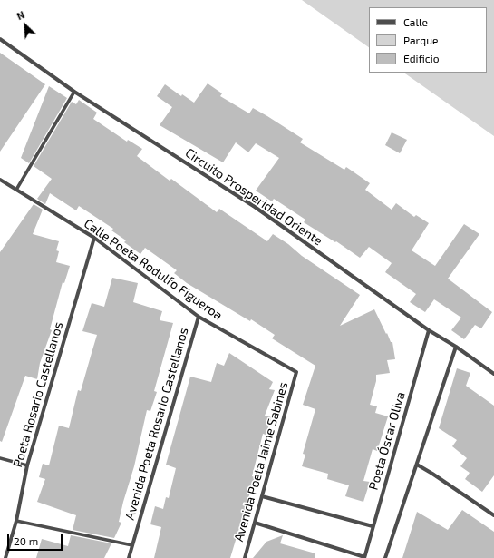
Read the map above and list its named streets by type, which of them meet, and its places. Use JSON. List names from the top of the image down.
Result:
{
  "streets": {
    "street": [
      "Circuito Prosperidad Oriente",
      "Calle Poeta Rodulfo Figueroa",
      "Poeta Rosario Castellanos",
      "Avenida Poeta Rosario Castellanos",
      "Poeta Óscar Oliva",
      "Avenida Poeta Jaime Sabines"
    ]
  },
  "crossings": [
    ["Circuito Prosperidad Oriente", "Poeta Óscar Oliva"],
    ["Calle Poeta Rodulfo Figueroa", "Poeta Rosario Castellanos"],
    ["Calle Poeta Rodulfo Figueroa", "Avenida Poeta Rosario Castellanos"],
    ["Calle Poeta Rodulfo Figueroa", "Avenida Poeta Jaime Sabines"]
  ],
  "legend": ["Calle", "Parque", "Edificio"],
  "scale_bar": "20 m",
  "north": "top left"
}
